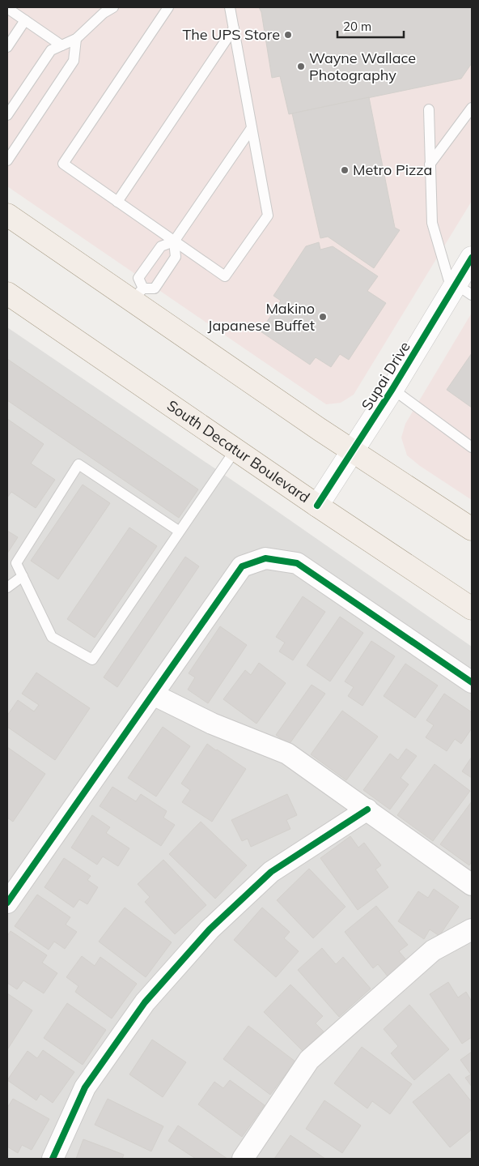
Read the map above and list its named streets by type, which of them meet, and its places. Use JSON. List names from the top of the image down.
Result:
{
  "streets": {
    "main road": ["South Decatur Boulevard"],
    "street": ["Supai Drive"]
  },
  "crossings": [
    ["Supai Drive", "South Decatur Boulevard"]
  ],
  "places": [
    "The UPS Store",
    "Wayne Wallace Photography",
    "Metro Pizza",
    "Makino Japanese Buffet"
  ],
  "scale_bar": "20 m"
}
